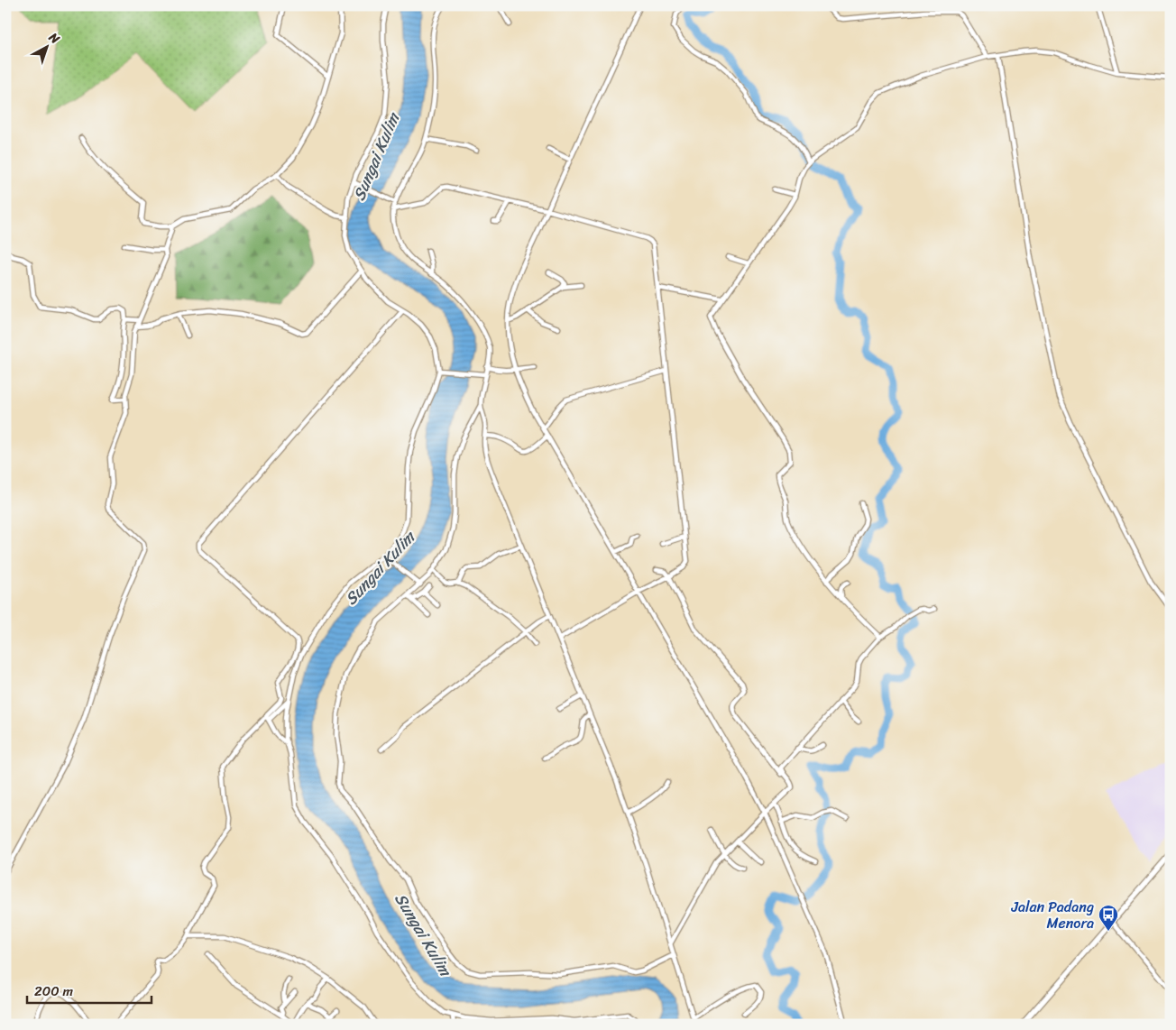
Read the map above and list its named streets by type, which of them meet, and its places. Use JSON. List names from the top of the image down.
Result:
{
  "water": ["Sungai Kulim"],
  "places": {
    "bus stop": ["Jalan Padang Menora"]
  },
  "scale_bar": "200 m",
  "north": "top right"
}
